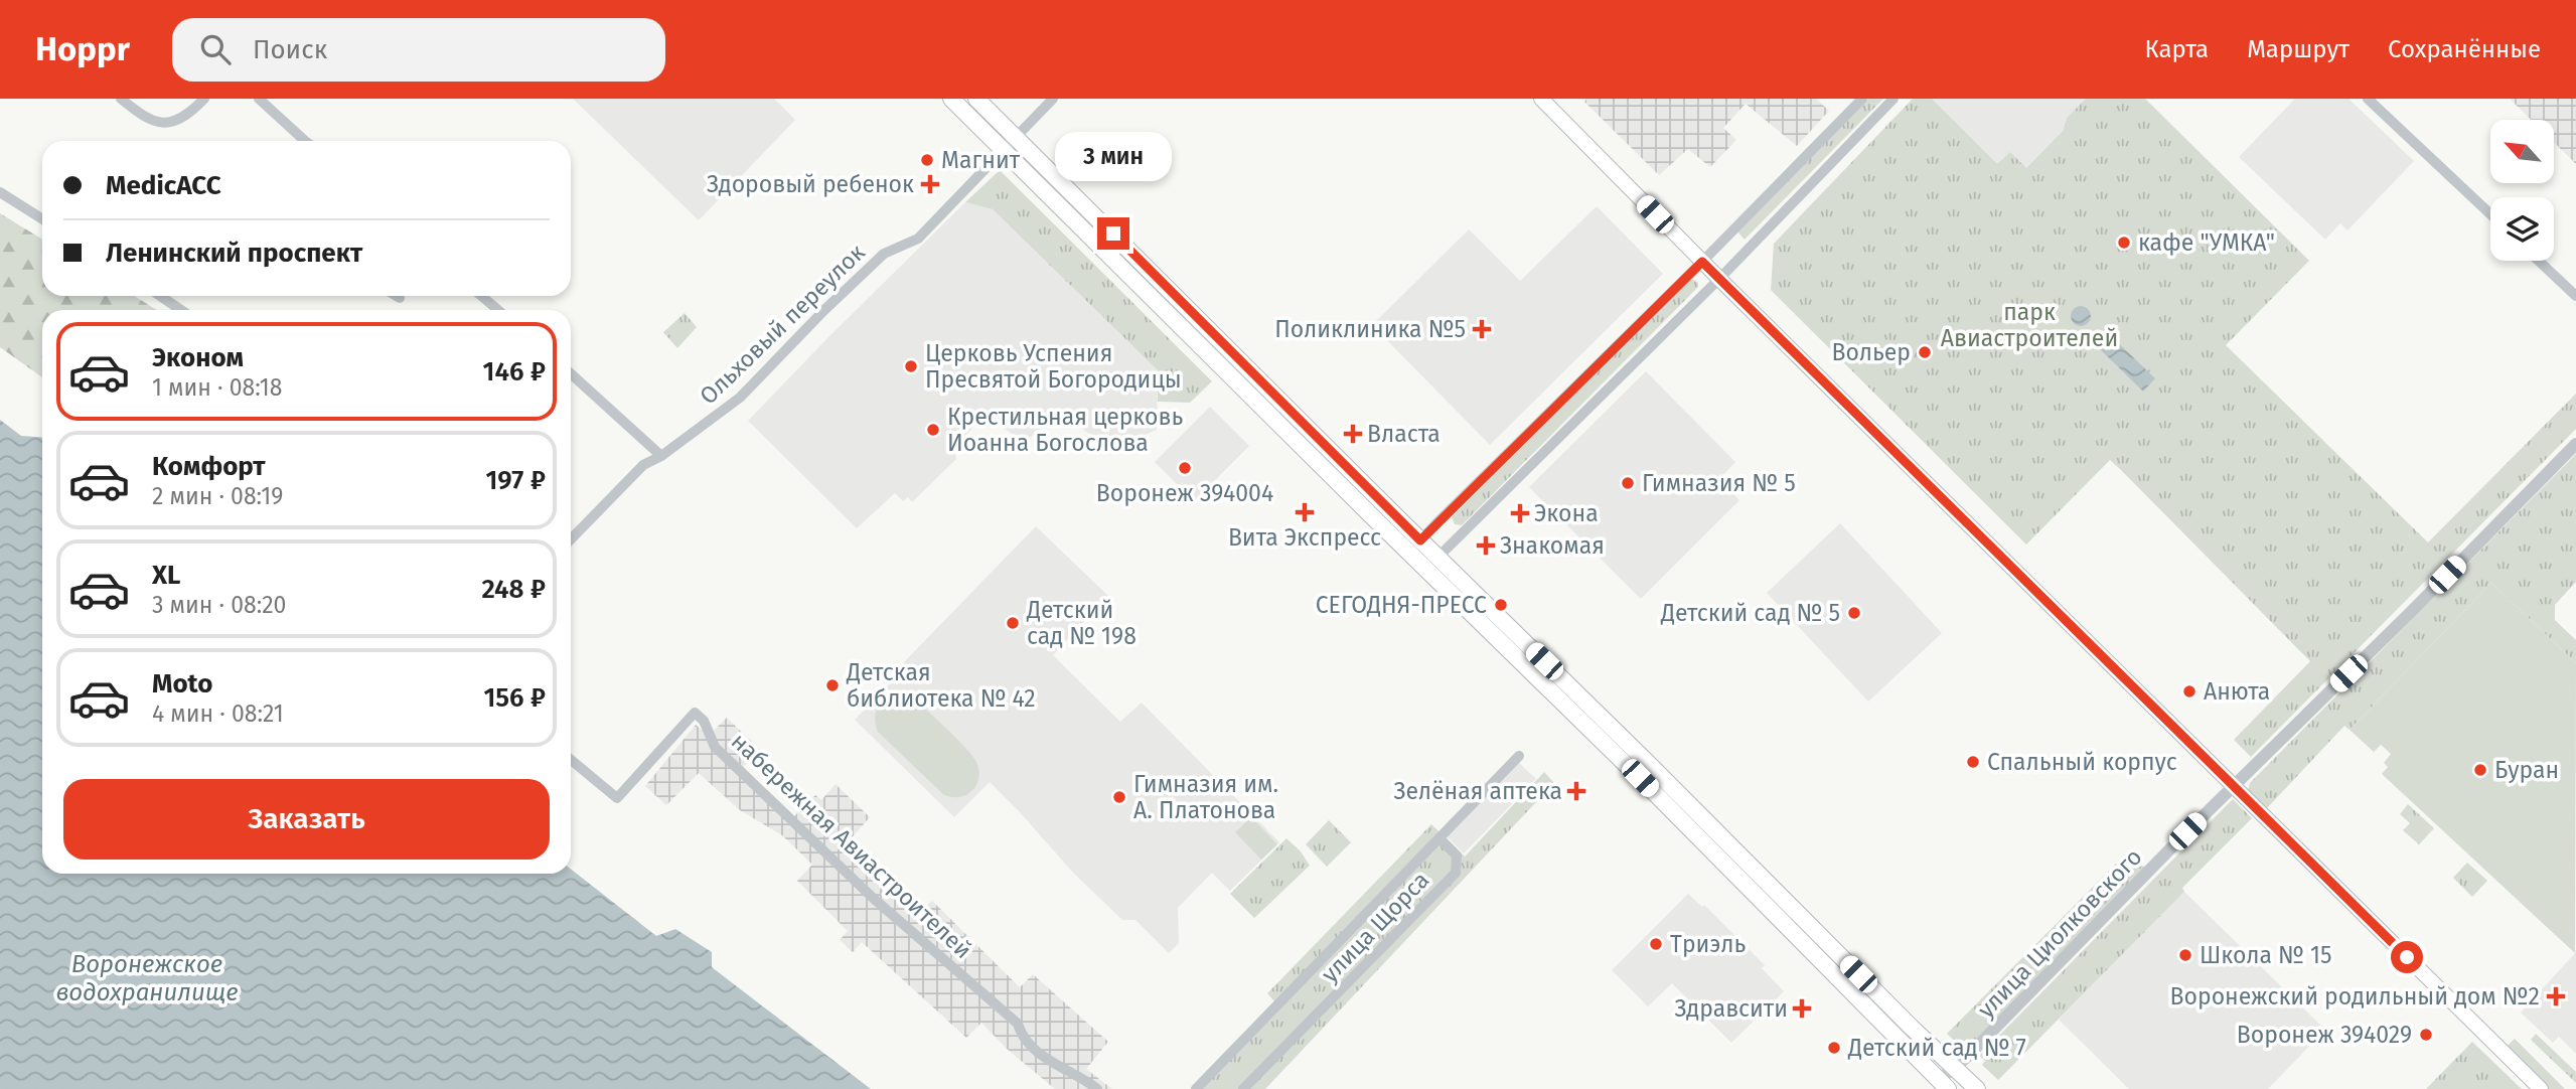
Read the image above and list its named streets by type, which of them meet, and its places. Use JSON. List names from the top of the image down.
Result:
{
  "streets": {
    "street": [
      "Ольховый переулок",
      "набережная Авиастроителей",
      "улица Щорса",
      "улица Циолковского"
    ]
  },
  "water": ["Воронежское водохранилище"],
  "parks": ["парк Авиастроителей"],
  "places": {
    "other": [
      "Магнит",
      "кафе \"УМКА\"",
      "Вольер",
      "Церковь Успения Пресвятой Богородицы",
      "Крестильная церковь Иоанна Богослова",
      "Воронеж 394004",
      "Гимназия № 5",
      "СЕГОДНЯ-ПРЕСС",
      "Детский сад № 5",
      "Детский сад № 198",
      "Детская библиотека № 42",
      "Анюта",
      "Спальный корпус",
      "Буран",
      "Гимназия им. А. Платонова",
      "Триэль",
      "Школа № 15",
      "Воронеж 394029",
      "Детский сад № 7"
    ],
    "health": [
      "Здоровый ребенок",
      "Поликлиника №5",
      "Власта",
      "Вита Экспресс",
      "Экона",
      "Знакомая",
      "Зелёная аптека",
      "Воронежский родильный дом №2",
      "Здравсити"
    ]
  },
  "north": "top left",
  "page": {
    "header": "Hoppr",
    "search": "Поиск",
    "nav": ["Карта", "Маршрут", "Сохранённые"],
    "bubble": "3 мин",
    "banner": ["MedicACC", "Ленинский проспект"],
    "list": [
      {
        "name": "Эконом",
        "note": "1 мин · 08:18",
        "value": "146 ₽"
      },
      {
        "name": "Комфорт",
        "note": "2 мин · 08:19",
        "value": "197 ₽"
      },
      {
        "name": "XL",
        "note": "3 мин · 08:20",
        "value": "248 ₽"
      },
      {
        "name": "Moto",
        "note": "4 мин · 08:21",
        "value": "156 ₽"
      }
    ],
    "buttons": "Заказать"
  }
}
